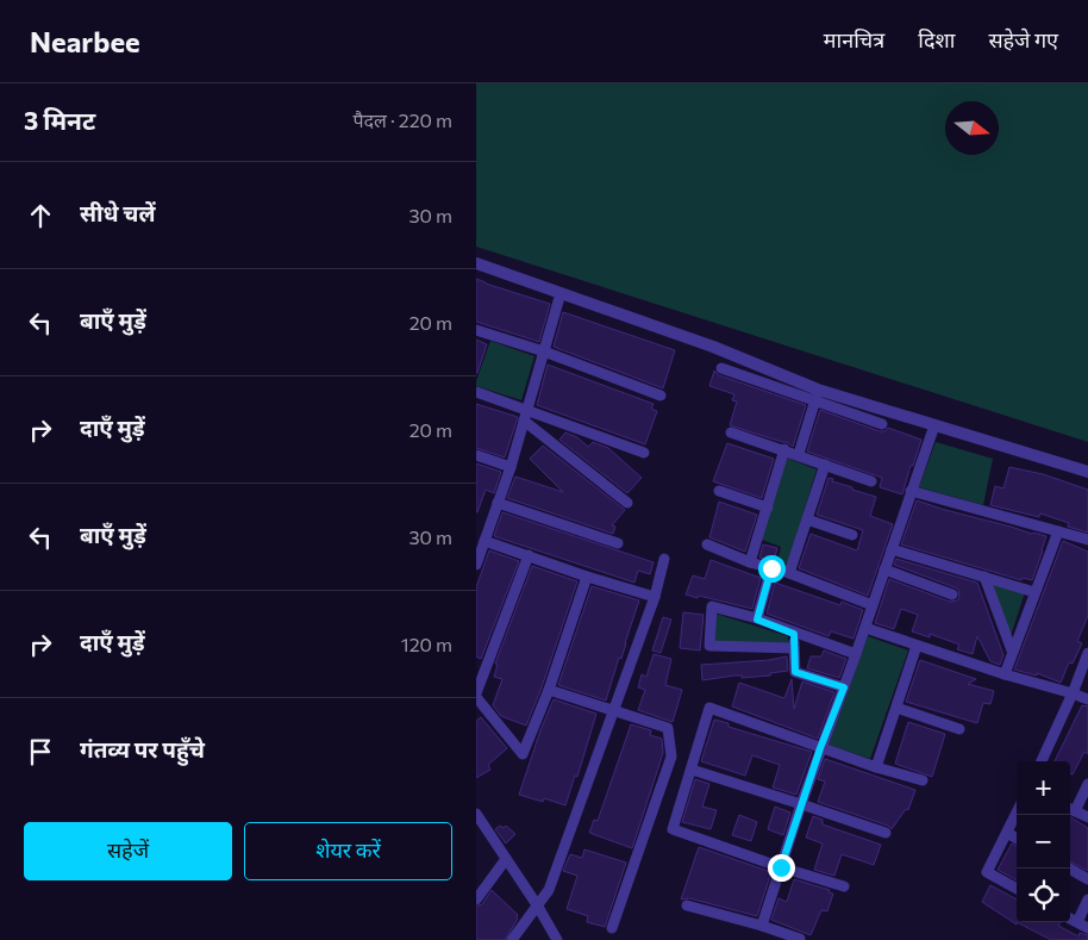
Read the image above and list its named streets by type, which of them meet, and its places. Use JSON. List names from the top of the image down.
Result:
{
  "north": "right",
  "page": {
    "header": "Nearbee",
    "nav": ["मानचित्र", "दिशा", "सहेजे गए"],
    "heading": ["3 मिनट", "पैदल · 220 m"],
    "list": [
      ["सीधे चलें", "30 m"],
      ["बाएँ मुड़ें", "20 m"],
      ["दाएँ मुड़ें", "20 m"],
      ["बाएँ मुड़ें", "30 m"],
      ["दाएँ मुड़ें", "120 m"],
      "गंतव्य पर पहुँचे"
    ],
    "map_buttons": ["+", "−"],
    "buttons": ["सहेजें", "शेयर करें"]
  }
}
